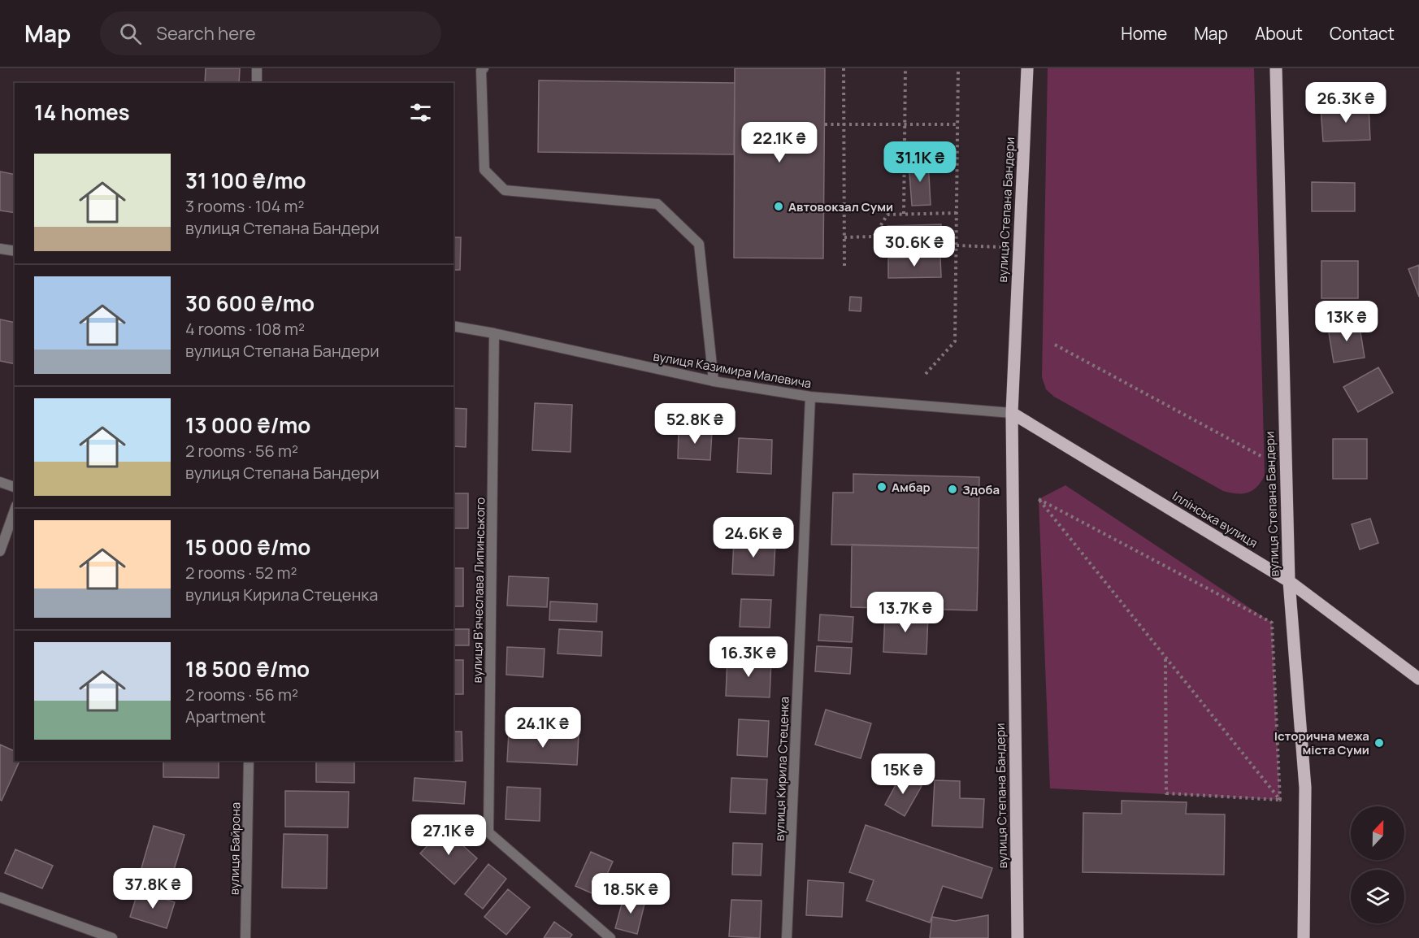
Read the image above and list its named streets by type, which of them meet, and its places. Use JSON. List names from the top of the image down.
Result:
{
  "streets": {
    "main road": ["вулиця Степана Бандери", "Іллінська вулиця"],
    "street": [
      "вулиця Казимира Малевича",
      "вулиця Вʼячеслава Липинського",
      "вулиця Кирила Стеценка",
      "вулиця Байрона"
    ]
  },
  "crossings": [
    ["вулиця Степана Бандери", "вулиця Казимира Малевича"],
    ["вулиця Степана Бандери", "Іллінська вулиця"],
    ["вулиця Казимира Малевича", "Іллінська вулиця"],
    ["вулиця Казимира Малевича", "вулиця Вʼячеслава Липинського"],
    ["вулиця Казимира Малевича", "вулиця Кирила Стеценка"]
  ],
  "places": [
    "Автовокзал Суми",
    "Амбар",
    "Здоба",
    "Історична межа міста Суми"
  ],
  "north": "top",
  "page": {
    "header": "Map",
    "search": "Search here",
    "nav": [
      "Home",
      "Map",
      "About",
      "Contact"
    ],
    "price": [
      "26.3K ₴",
      "22.1K ₴",
      "31.1K ₴",
      "30.6K ₴",
      "13K ₴",
      "52.8K ₴",
      "24.6K ₴",
      "13.7K ₴",
      "16.3K ₴",
      "24.1K ₴",
      "15K ₴",
      "27.1K ₴",
      "37.8K ₴",
      "18.5K ₴"
    ],
    "heading": "14 homes",
    "list": [
      {
        "name": "31 100 ₴/mo",
        "note": "3 rooms · 104 m² · вулиця Степана Бандери"
      },
      {
        "name": "30 600 ₴/mo",
        "note": "4 rooms · 108 m² · вулиця Степана Бандери"
      },
      {
        "name": "13 000 ₴/mo",
        "note": "2 rooms · 56 m² · вулиця Степана Бандери"
      },
      {
        "name": "15 000 ₴/mo",
        "note": "2 rooms · 52 m² · вулиця Кирила Стеценка"
      },
      {
        "name": "18 500 ₴/mo",
        "note": "2 rooms · 56 m² · Apartment"
      }
    ]
  }
}
